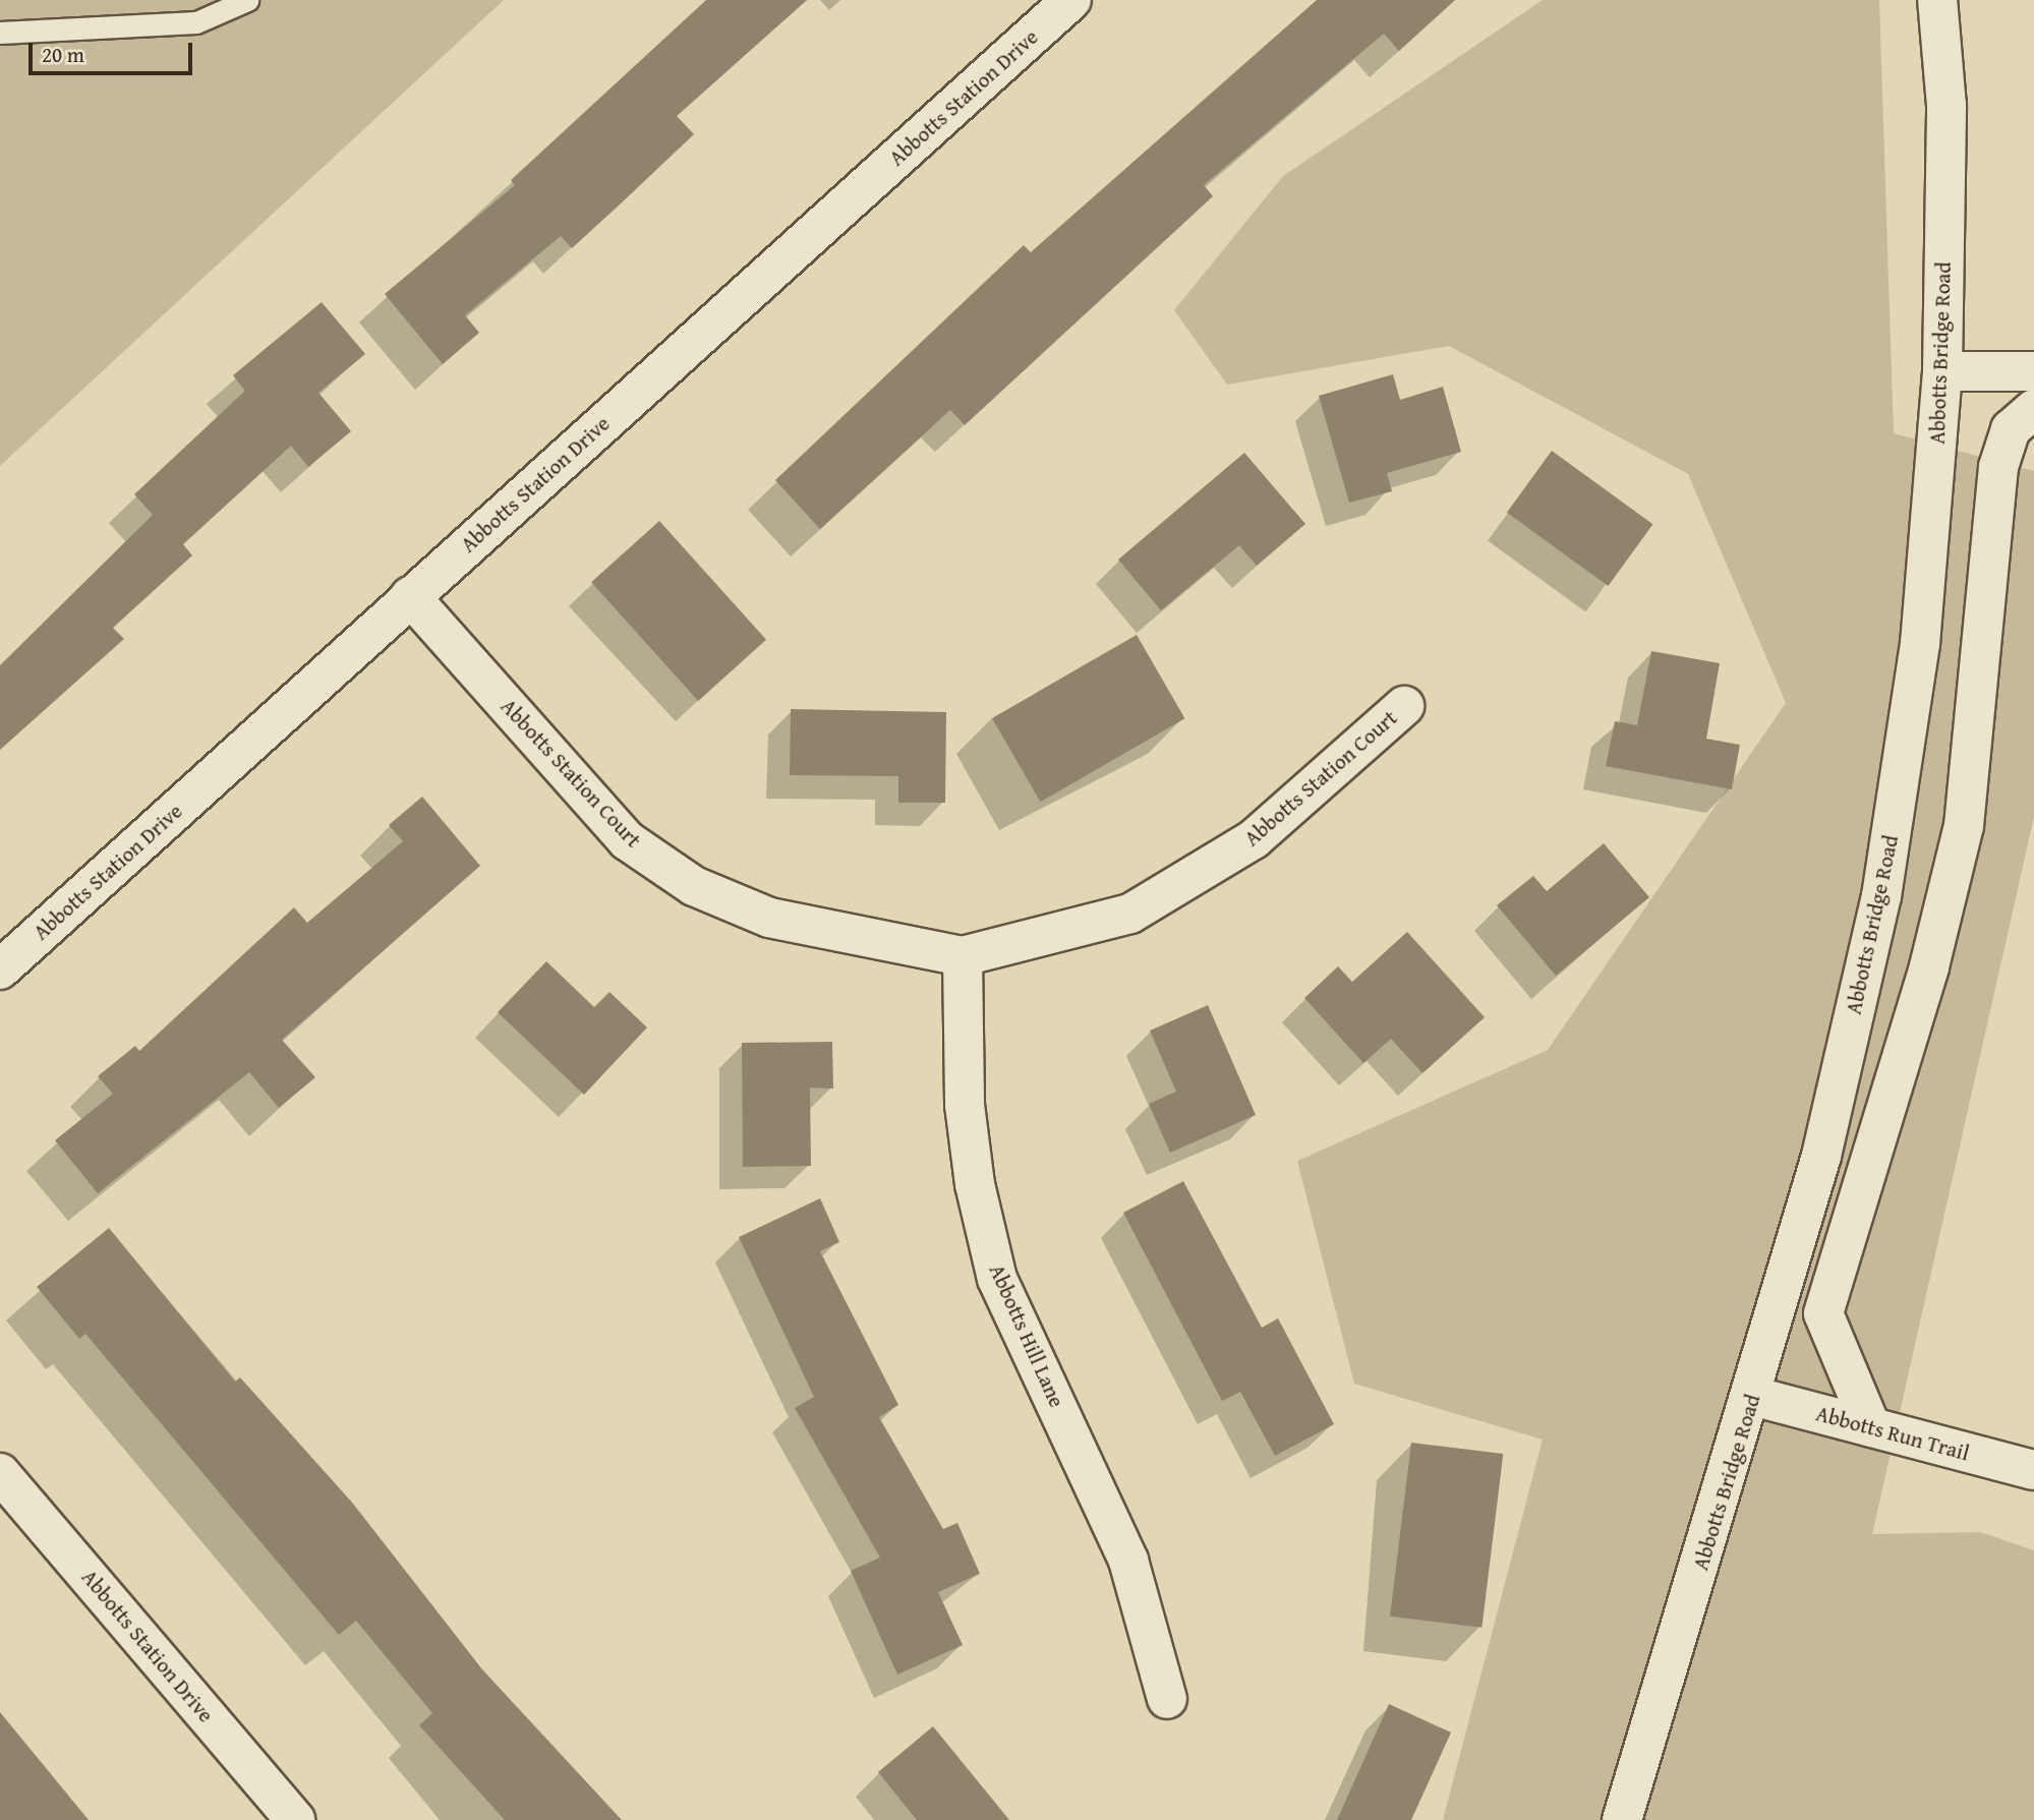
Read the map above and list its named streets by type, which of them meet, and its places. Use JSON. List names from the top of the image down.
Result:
{
  "streets": {
    "street": [
      "Abbotts Station Drive",
      "Abbotts Bridge Road",
      "Abbotts Station Court",
      "Abbotts Hill Lane",
      "Abbotts Run Trail"
    ]
  },
  "crossings": [
    ["Abbotts Station Drive", "Abbotts Station Court"],
    ["Abbotts Bridge Road", "Abbotts Run Trail"],
    ["Abbotts Station Court", "Abbotts Hill Lane"]
  ],
  "scale_bar": "20 m"
}
